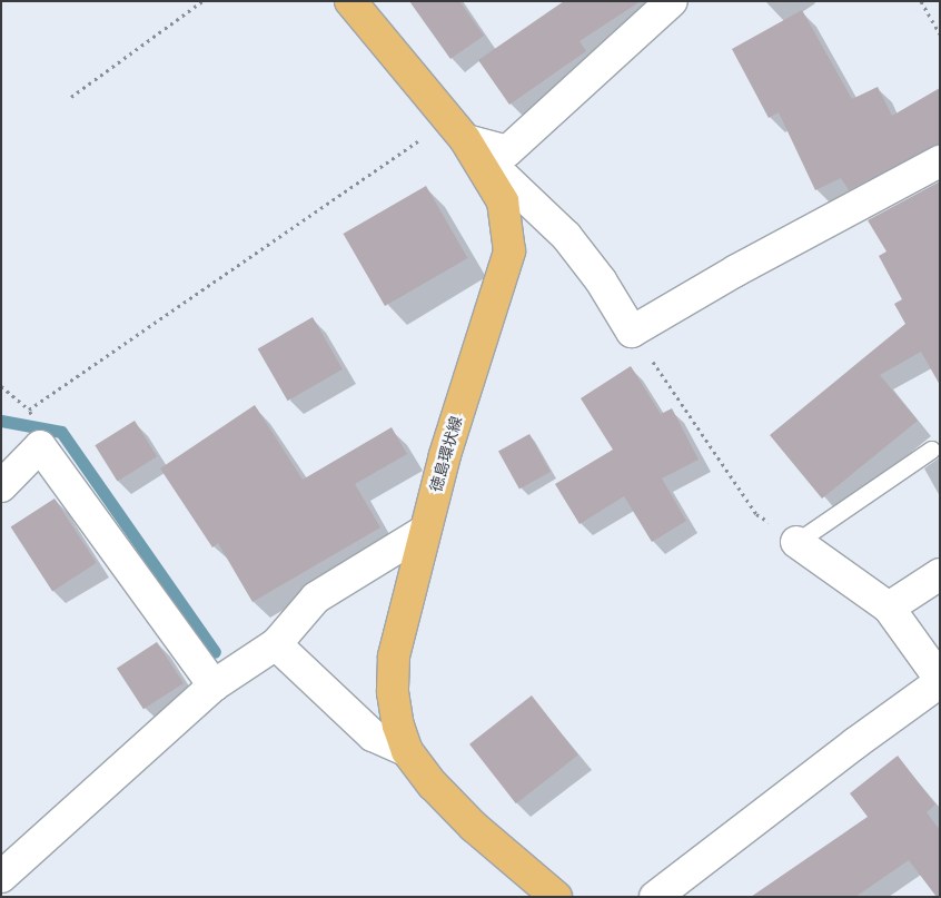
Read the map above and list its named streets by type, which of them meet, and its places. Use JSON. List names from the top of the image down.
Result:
{
  "streets": {
    "main road": ["徳島環状線"]
  }
}
